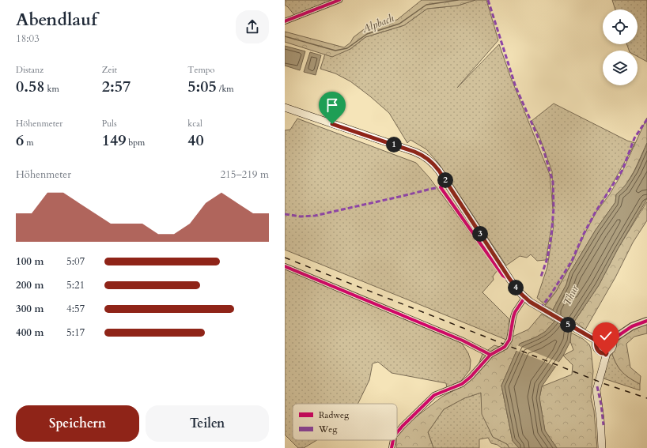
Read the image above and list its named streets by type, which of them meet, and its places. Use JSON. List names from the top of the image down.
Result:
{
  "water": ["Alpbach", "Thur"],
  "legend": ["Radweg", "Weg"],
  "page": {
    "heading": ["Abendlauf", "18:03"],
    "stats": [
      ["Distanz", "0.58 km"],
      ["Zeit", "2:57"],
      ["Tempo", "5:05 /km"],
      ["Höhenmeter", "6 m"],
      ["Puls", "149 bpm"],
      ["kcal", "40"]
    ],
    "pins": [
      "1",
      "2",
      "3",
      "4",
      "5"
    ],
    "chart": ["Höhenmeter", "215–219 m"],
    "list": [
      {
        "name": "100 m",
        "note": "5:07"
      },
      {
        "name": "200 m",
        "note": "5:21"
      },
      {
        "name": "300 m",
        "note": "4:57"
      },
      {
        "name": "400 m",
        "note": "5:17"
      }
    ],
    "buttons": ["Speichern", "Teilen"]
  }
}
